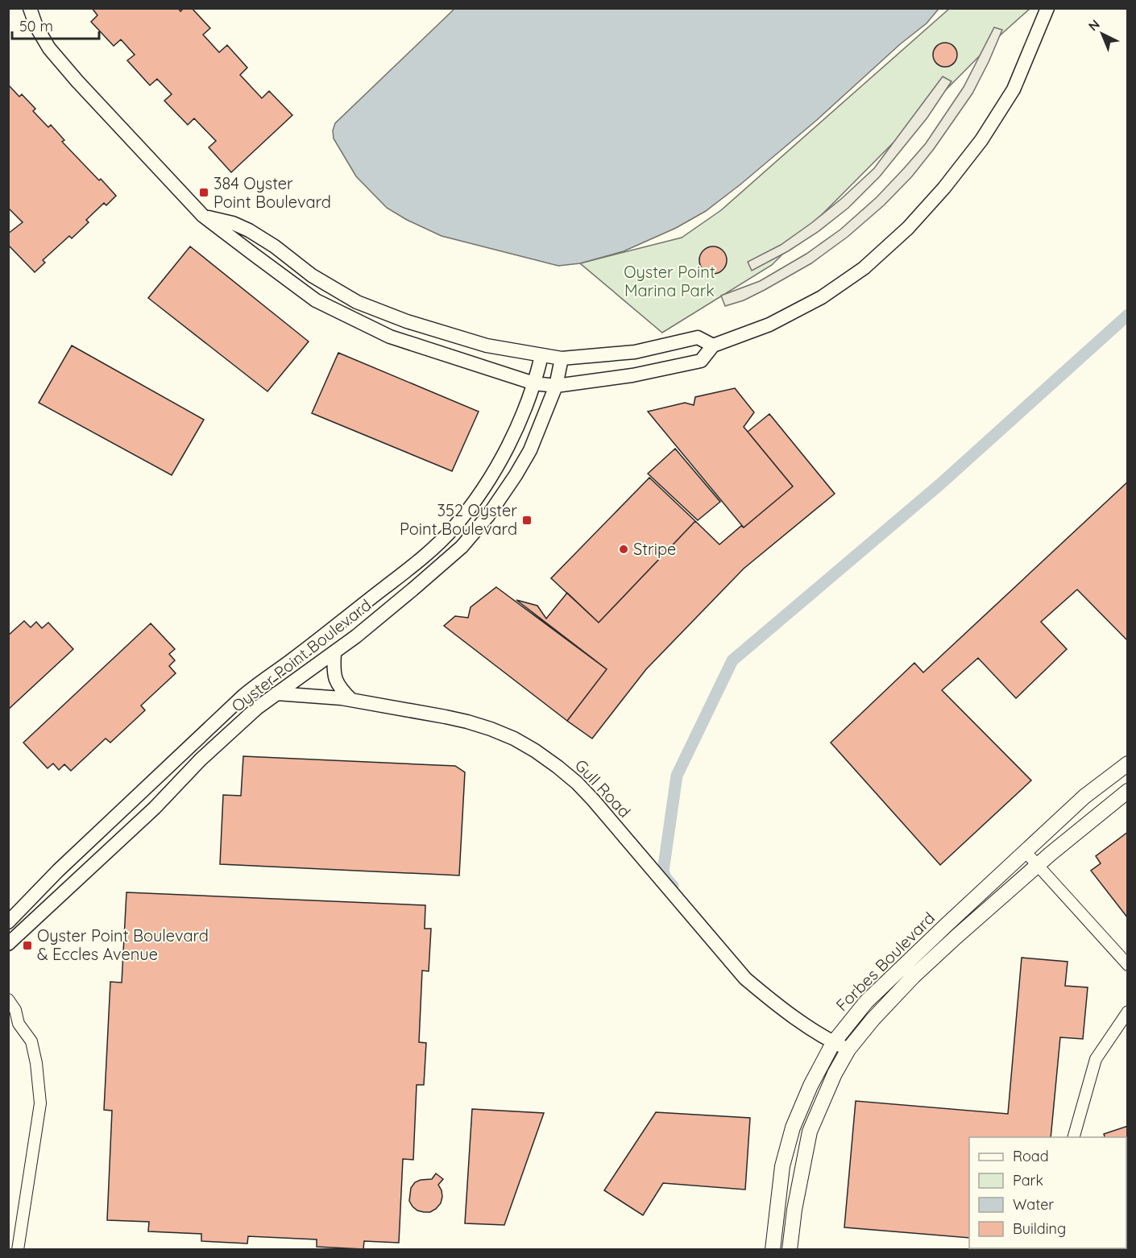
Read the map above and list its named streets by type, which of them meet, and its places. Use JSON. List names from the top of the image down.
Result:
{
  "streets": {
    "main road": ["Forbes Boulevard"],
    "street": ["Oyster Point Boulevard", "Gull Road"]
  },
  "crossings": [
    ["Oyster Point Boulevard", "Gull Road"],
    ["Gull Road", "Forbes Boulevard"]
  ],
  "parks": ["Oyster Point Marina Park"],
  "places": {
    "transit": ["384 Oyster Point Boulevard", "352 Oyster Point Boulevard", "Oyster Point Boulevard & Eccles Avenue"],
    "other": ["Stripe"]
  },
  "legend": [
    "Road",
    "Park",
    "Water",
    "Building"
  ],
  "scale_bar": "50 m",
  "north": "top left"
}
